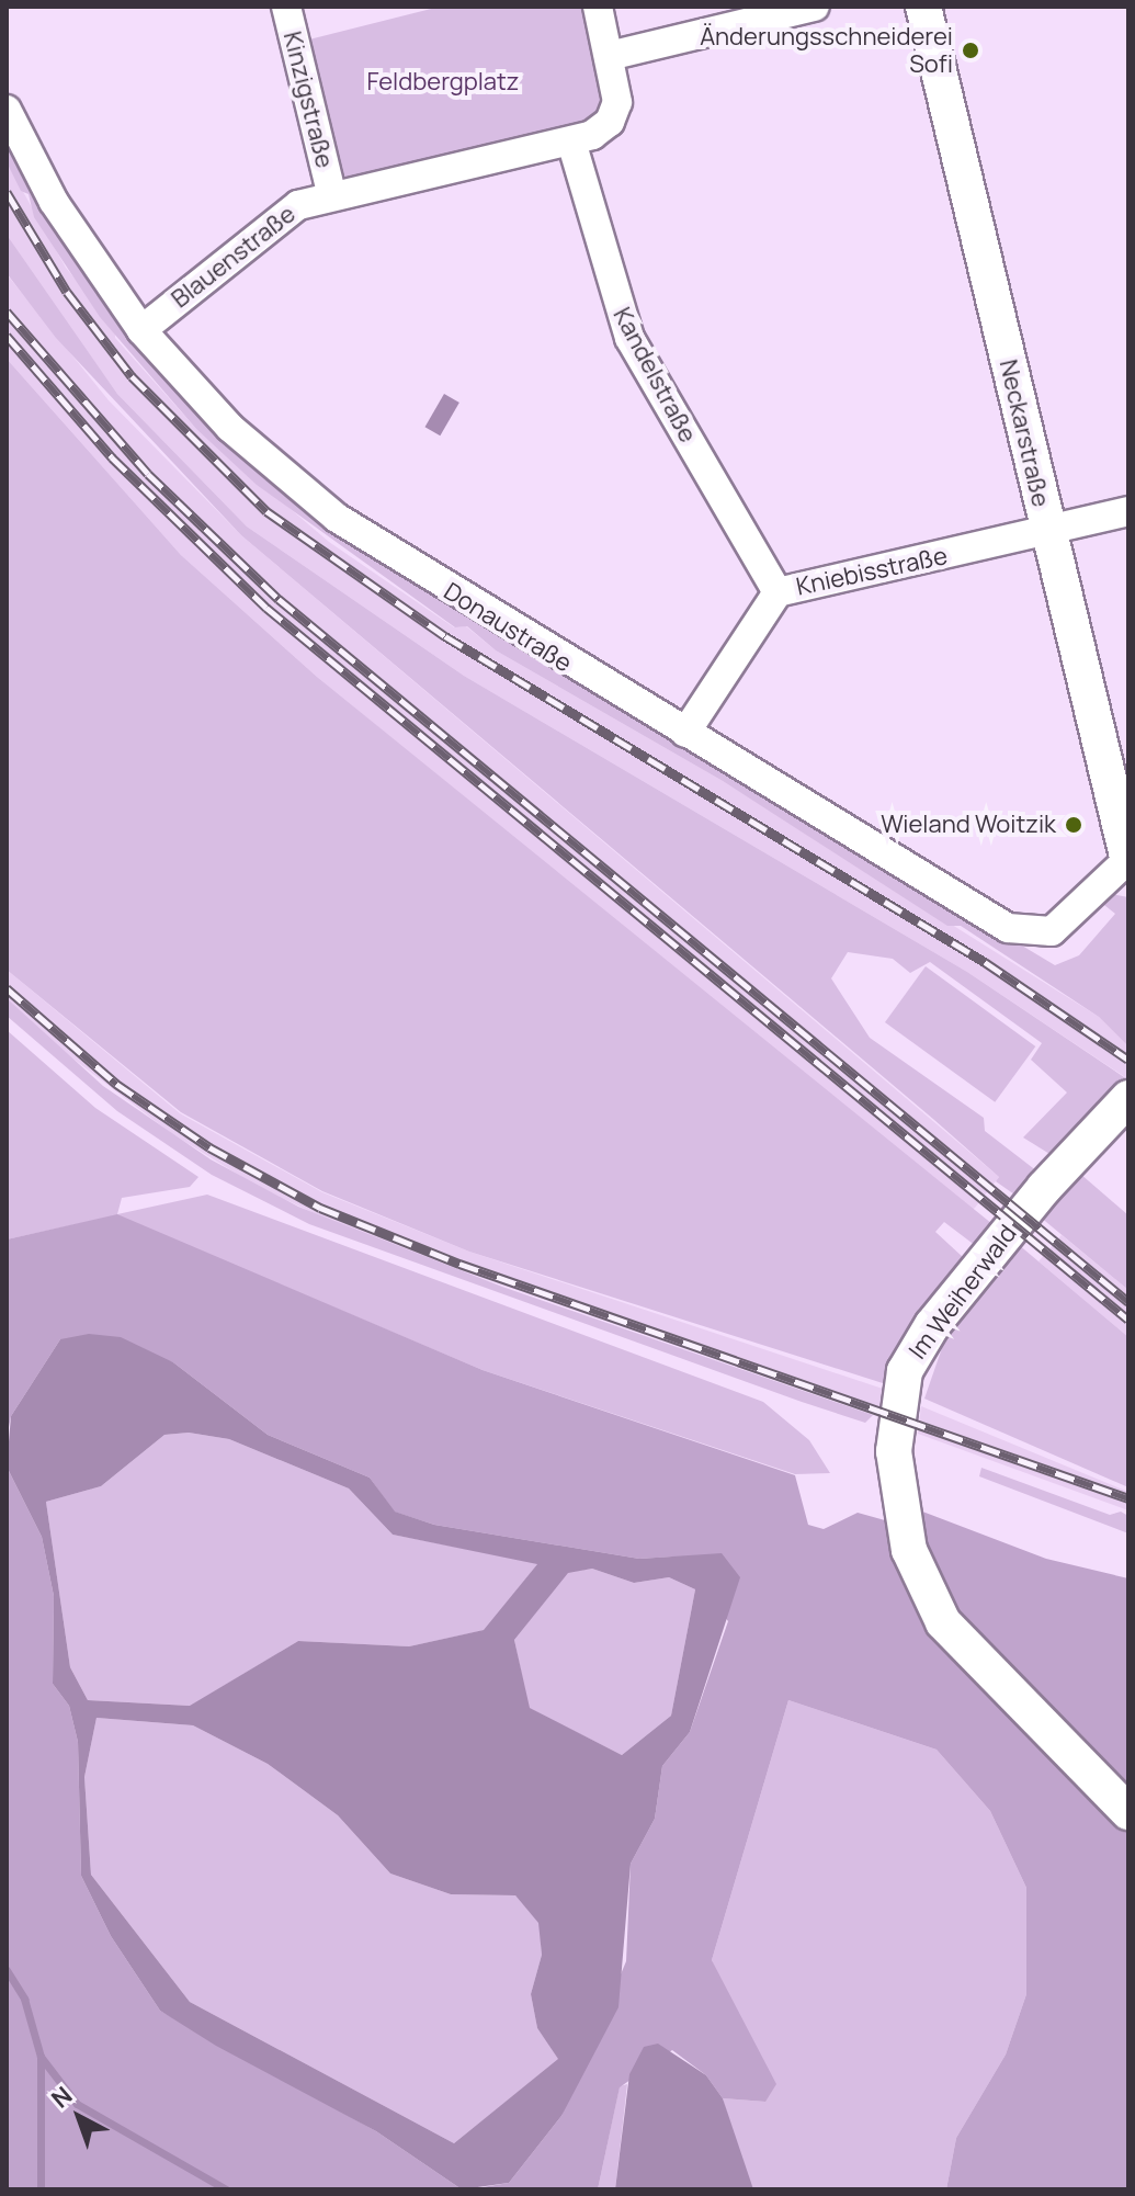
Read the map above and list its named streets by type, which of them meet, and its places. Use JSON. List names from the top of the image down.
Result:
{
  "streets": {
    "street": [
      "Kinzigstraße",
      "Blauenstraße",
      "Kandelstraße",
      "Neckarstraße",
      "Kniebisstraße",
      "Donaustraße",
      "Im Weiherwald"
    ]
  },
  "crossings": [
    ["Kinzigstraße", "Blauenstraße"],
    ["Blauenstraße", "Donaustraße"],
    ["Kandelstraße", "Kniebisstraße"],
    ["Neckarstraße", "Kniebisstraße"],
    ["Neckarstraße", "Donaustraße"],
    ["Kniebisstraße", "Donaustraße"]
  ],
  "parks": ["Feldbergplatz"],
  "places": ["Änderungsschneiderei Sofi", "Wieland Woitzik"],
  "north": "top left"
}
